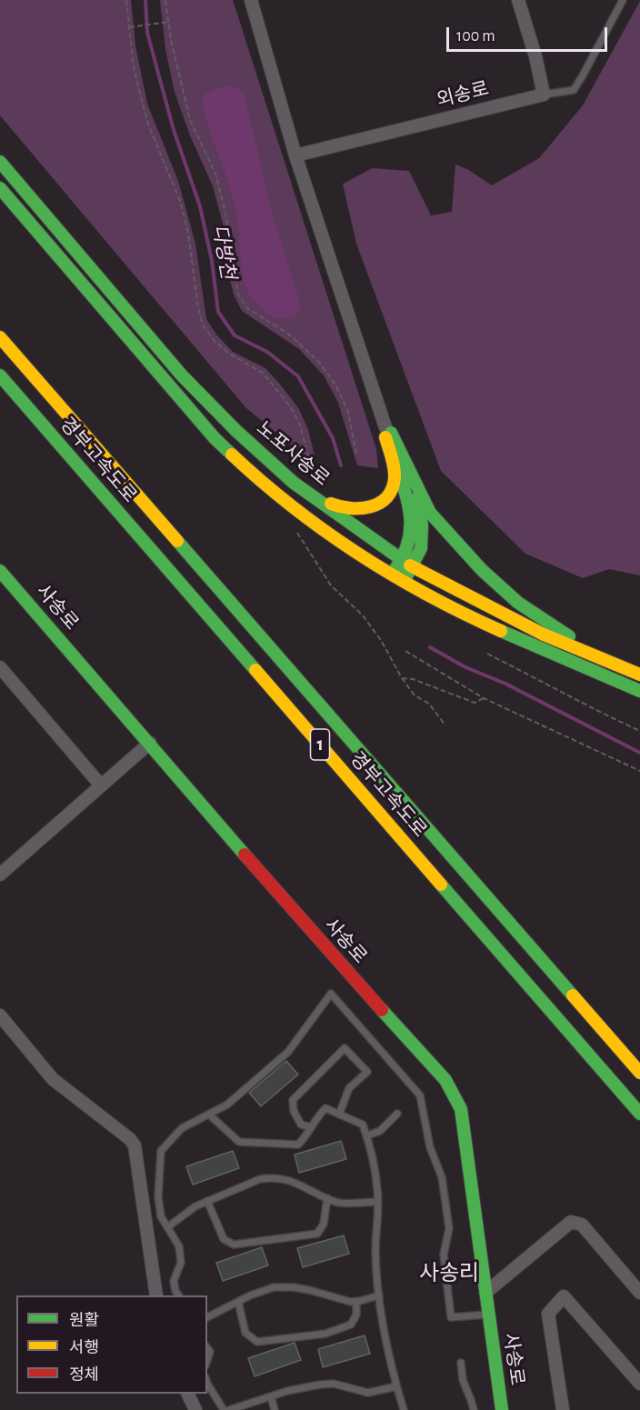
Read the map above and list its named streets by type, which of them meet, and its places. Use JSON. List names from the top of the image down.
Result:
{
  "streets": {
    "main road": [
      "노포사송로",
      "경부고속도로",
      "사송로",
      "1"
    ],
    "street": ["외송로"]
  },
  "districts": ["사송리"],
  "water": ["다방천"],
  "legend": ["원활", "서행", "정체"],
  "scale_bar": "100 m"
}
